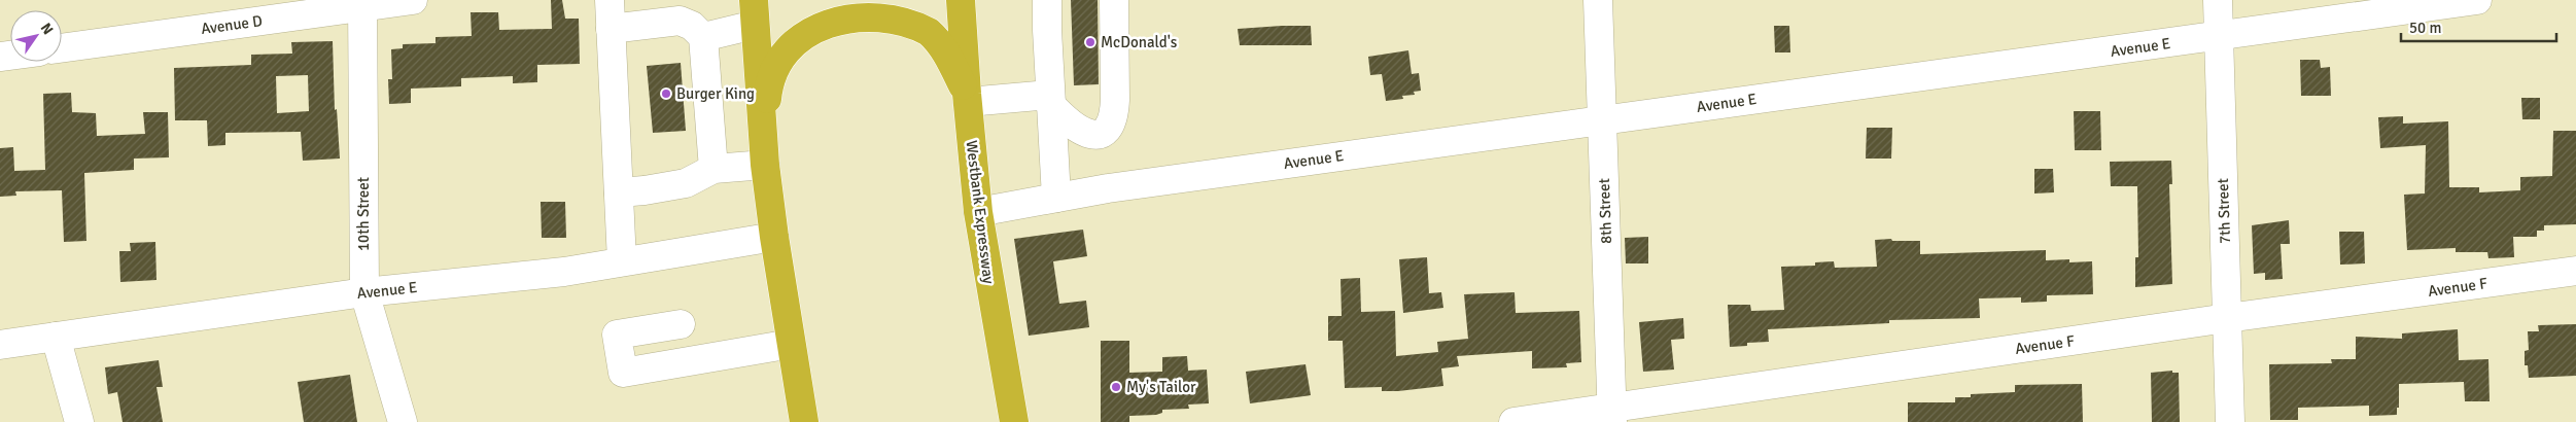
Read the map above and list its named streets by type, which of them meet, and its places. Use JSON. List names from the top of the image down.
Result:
{
  "streets": {
    "highway": ["Westbank Expressway"],
    "street": [
      "Avenue D",
      "Avenue E",
      "8th Street",
      "7th Street",
      "10th Street",
      "Avenue F"
    ]
  },
  "crossings": [
    ["Avenue D", "10th Street"],
    ["Avenue E", "8th Street"],
    ["Avenue E", "7th Street"],
    ["Avenue E", "Westbank Expressway"],
    ["Avenue E", "10th Street"],
    ["8th Street", "Avenue F"],
    ["7th Street", "Avenue F"]
  ],
  "places": ["McDonald's", "Burger King", "My's Tailor"],
  "scale_bar": "50 m",
  "north": "top right"
}
